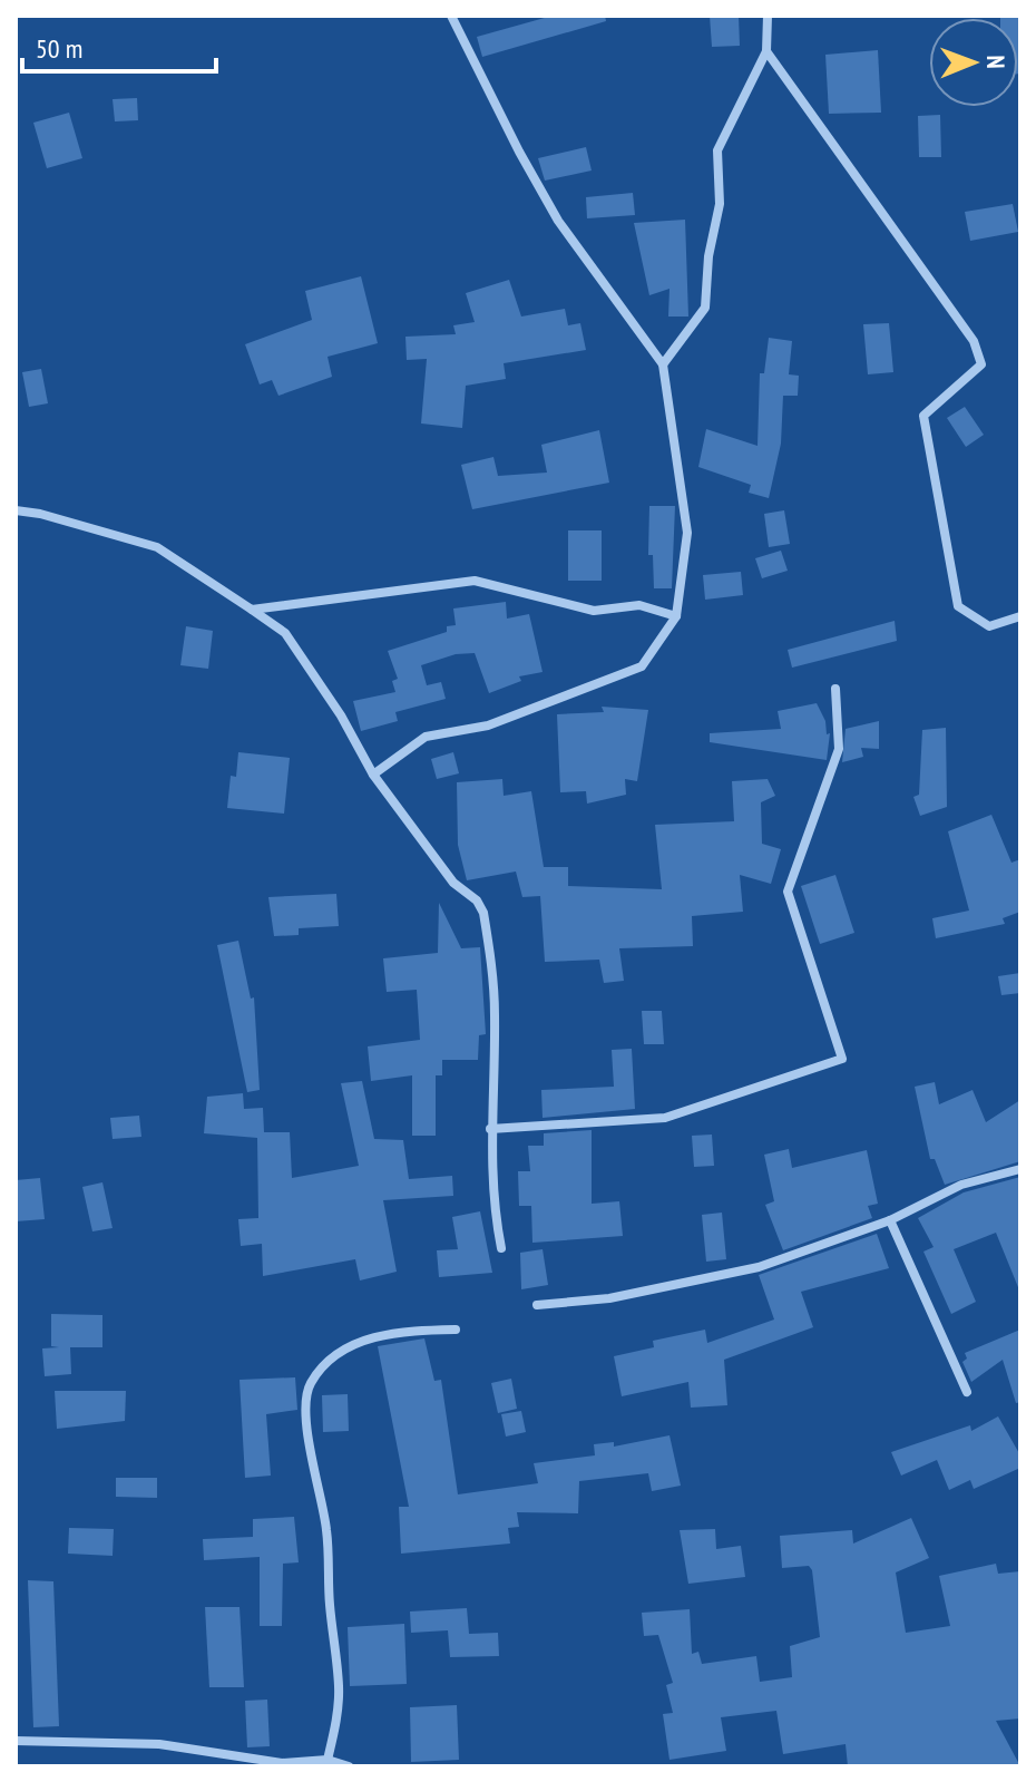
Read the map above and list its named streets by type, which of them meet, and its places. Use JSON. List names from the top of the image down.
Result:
{
  "scale_bar": "50 m",
  "north": "right"
}
